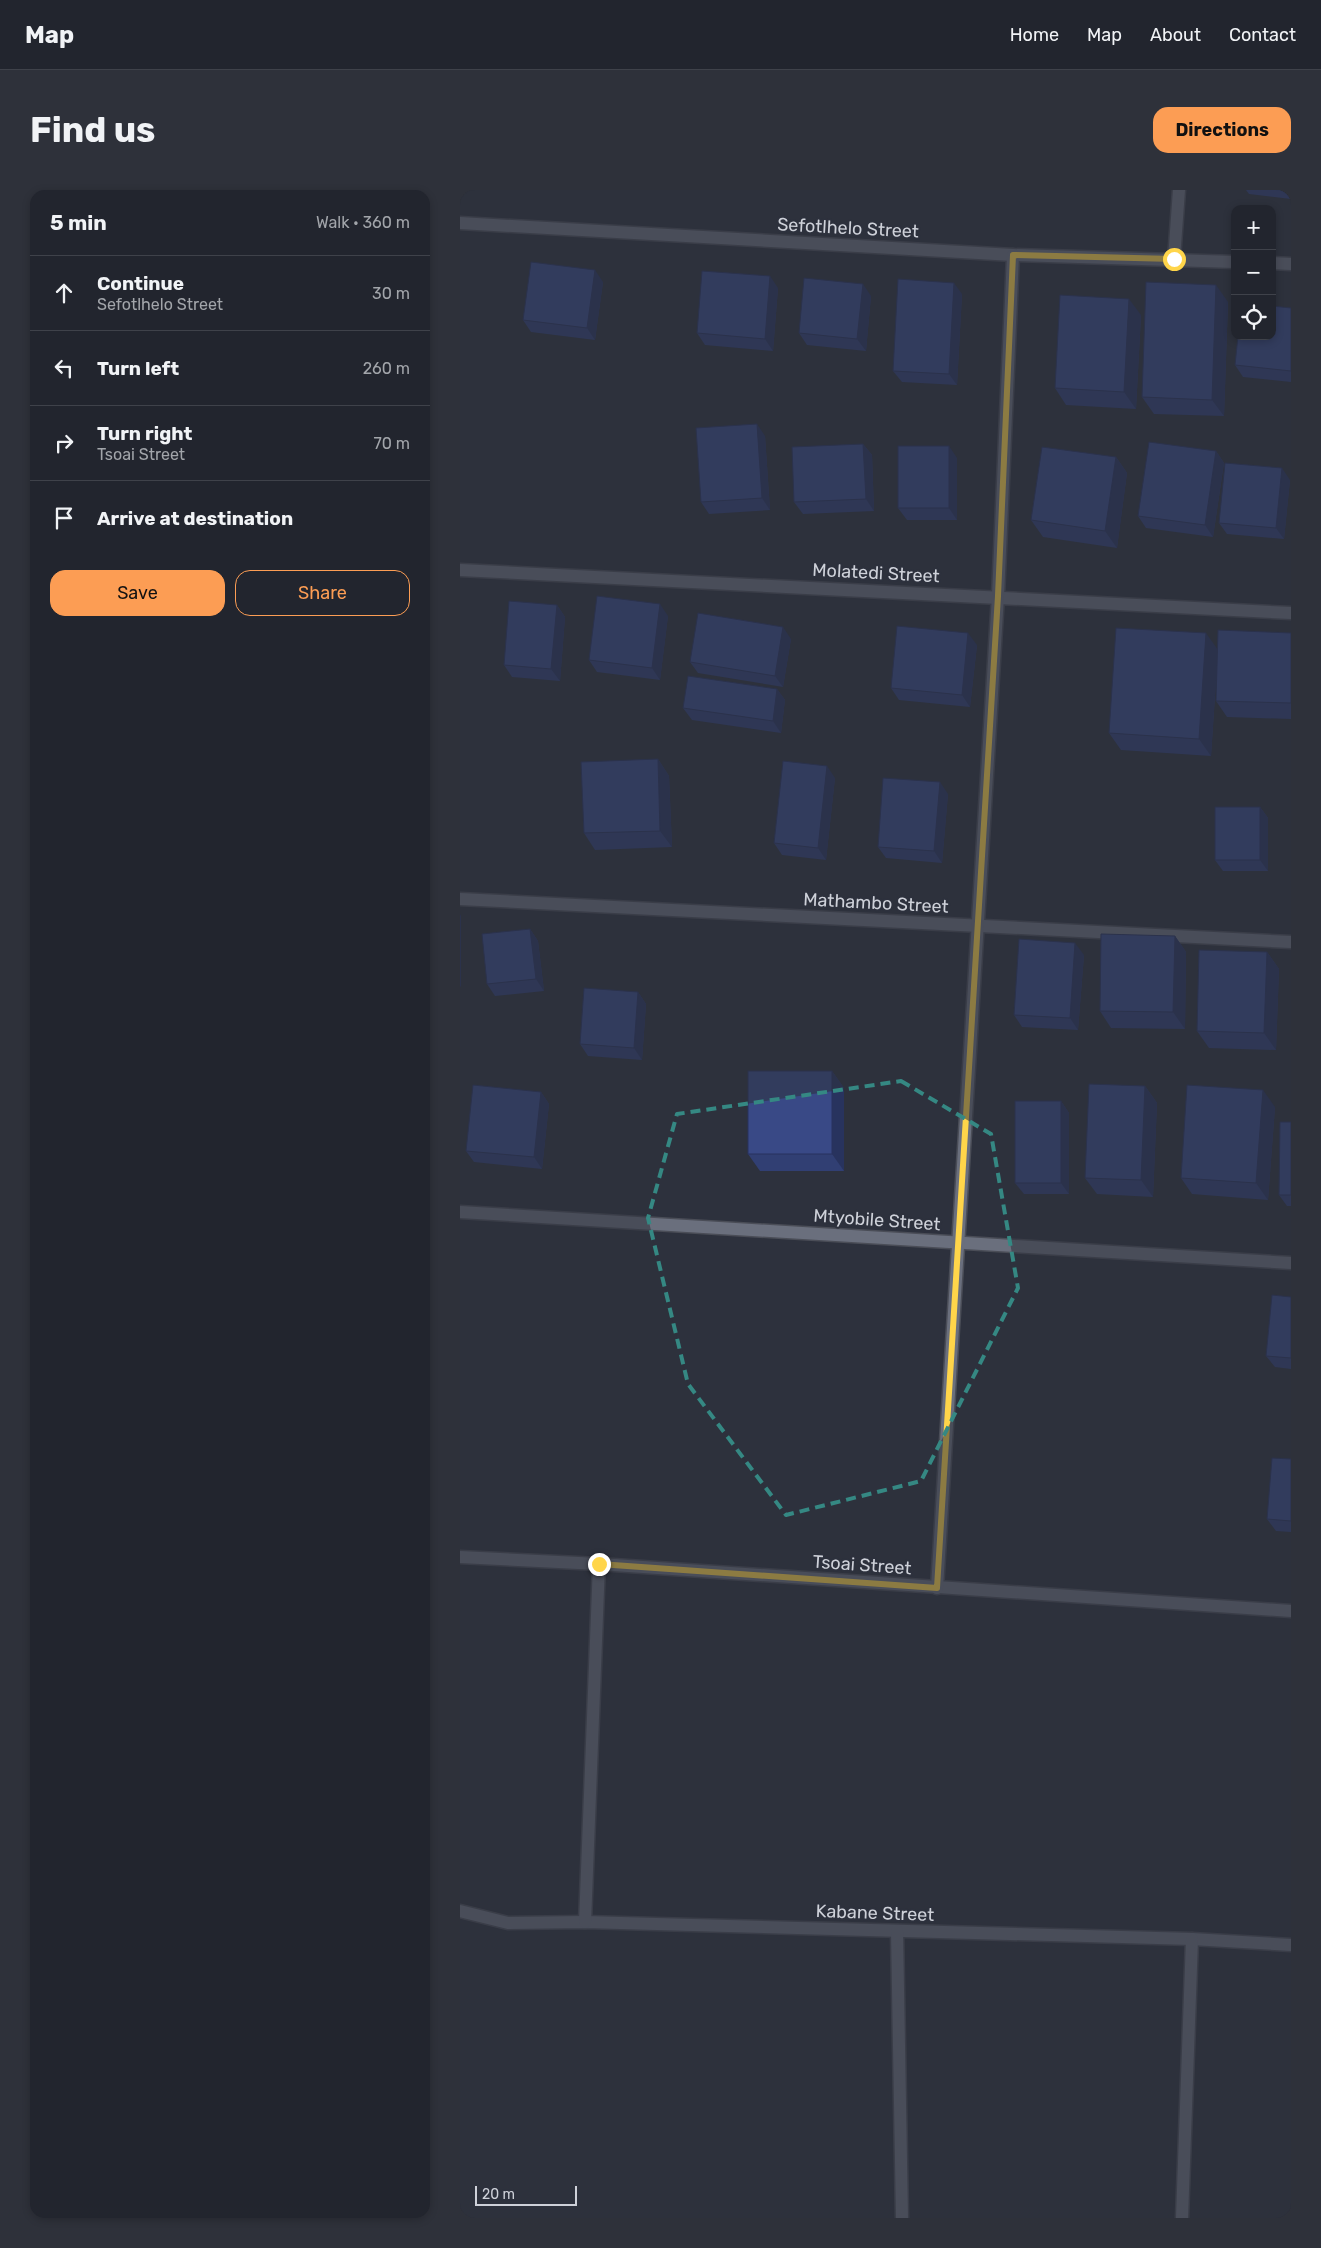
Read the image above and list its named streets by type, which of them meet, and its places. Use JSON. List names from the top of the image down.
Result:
{
  "streets": {
    "street": [
      "Sefotlhelo Street",
      "Molatedi Street",
      "Mathambo Street",
      "Mtyobile Street",
      "Tsoai Street",
      "Kabane Street"
    ]
  },
  "scale_bar": "20 m",
  "page": {
    "header": "Map",
    "nav": [
      "Home",
      "Map",
      "About",
      "Contact"
    ],
    "buttons": [
      "Directions",
      ["Save", "Share"]
    ],
    "title": "Find us",
    "heading": ["5 min", "Walk · 360 m"],
    "map_buttons": ["+", "−"],
    "list": [
      ["Continue", "Sefotlhelo Street", "30 m"],
      ["Turn left", "260 m"],
      ["Turn right", "Tsoai Street", "70 m"],
      "Arrive at destination"
    ],
    "scale": "20 m"
  }
}
